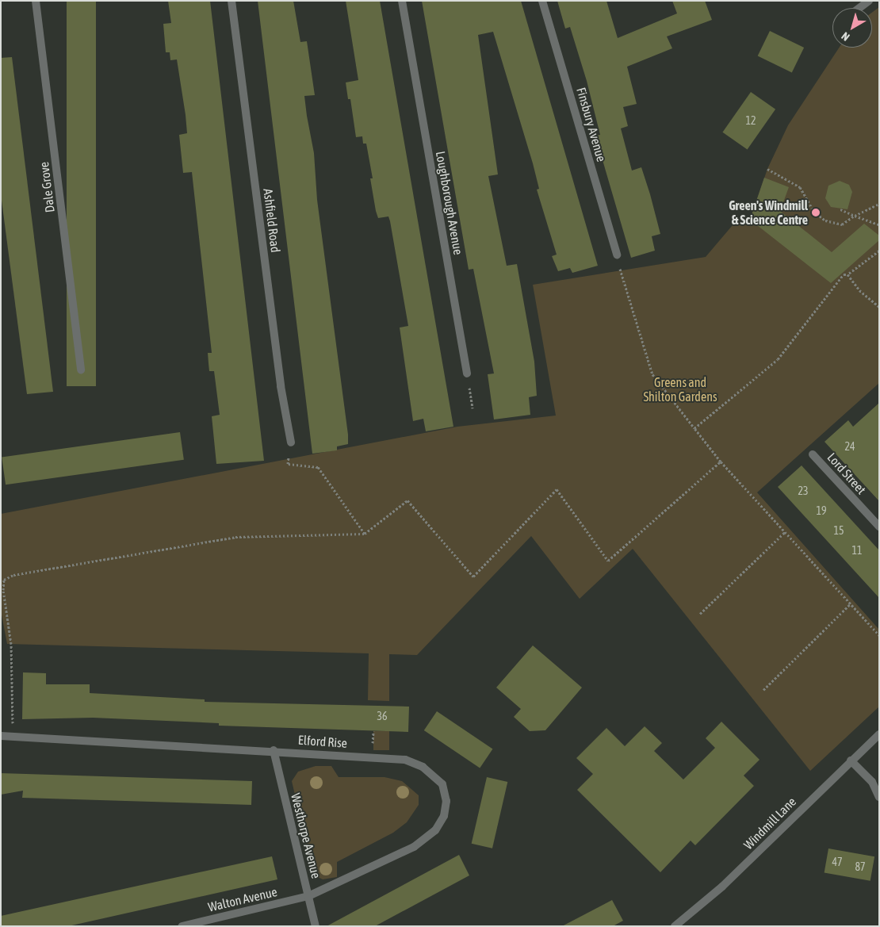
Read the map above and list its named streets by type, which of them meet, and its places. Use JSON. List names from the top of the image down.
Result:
{
  "streets": {
    "street": [
      "Finsbury Avenue",
      "Dale Grove",
      "Loughborough Avenue",
      "Ashfield Road",
      "Lord Street",
      "Elford Rise",
      "Windmill Lane",
      "Westhorpe Avenue",
      "Walton Avenue"
    ]
  },
  "crossings": [
    ["Elford Rise", "Westhorpe Avenue"],
    ["Elford Rise", "Walton Avenue"],
    ["Westhorpe Avenue", "Walton Avenue"]
  ],
  "parks": ["Greens and Shilton Gardens"],
  "places": ["Green's Windmill & Science Centre"],
  "house_numbers": [
    "12",
    "24",
    "23",
    "19",
    "15",
    "11",
    "36",
    "47",
    "87"
  ],
  "north": "bottom left"
}
